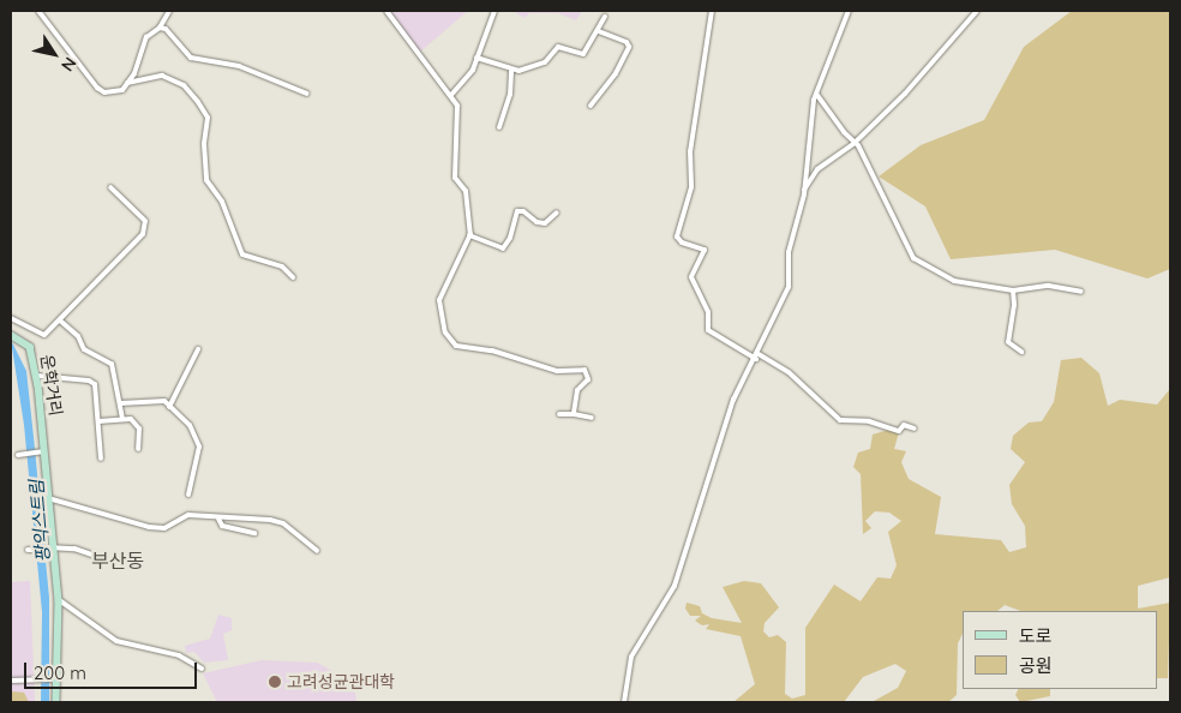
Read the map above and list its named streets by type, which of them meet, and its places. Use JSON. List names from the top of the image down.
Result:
{
  "streets": {
    "main road": ["운학거리"]
  },
  "districts": ["부산동"],
  "water": ["팡익스트림"],
  "places": ["고려성균관대학"],
  "legend": ["도로", "공원"],
  "scale_bar": "200 m",
  "north": "bottom right"
}
